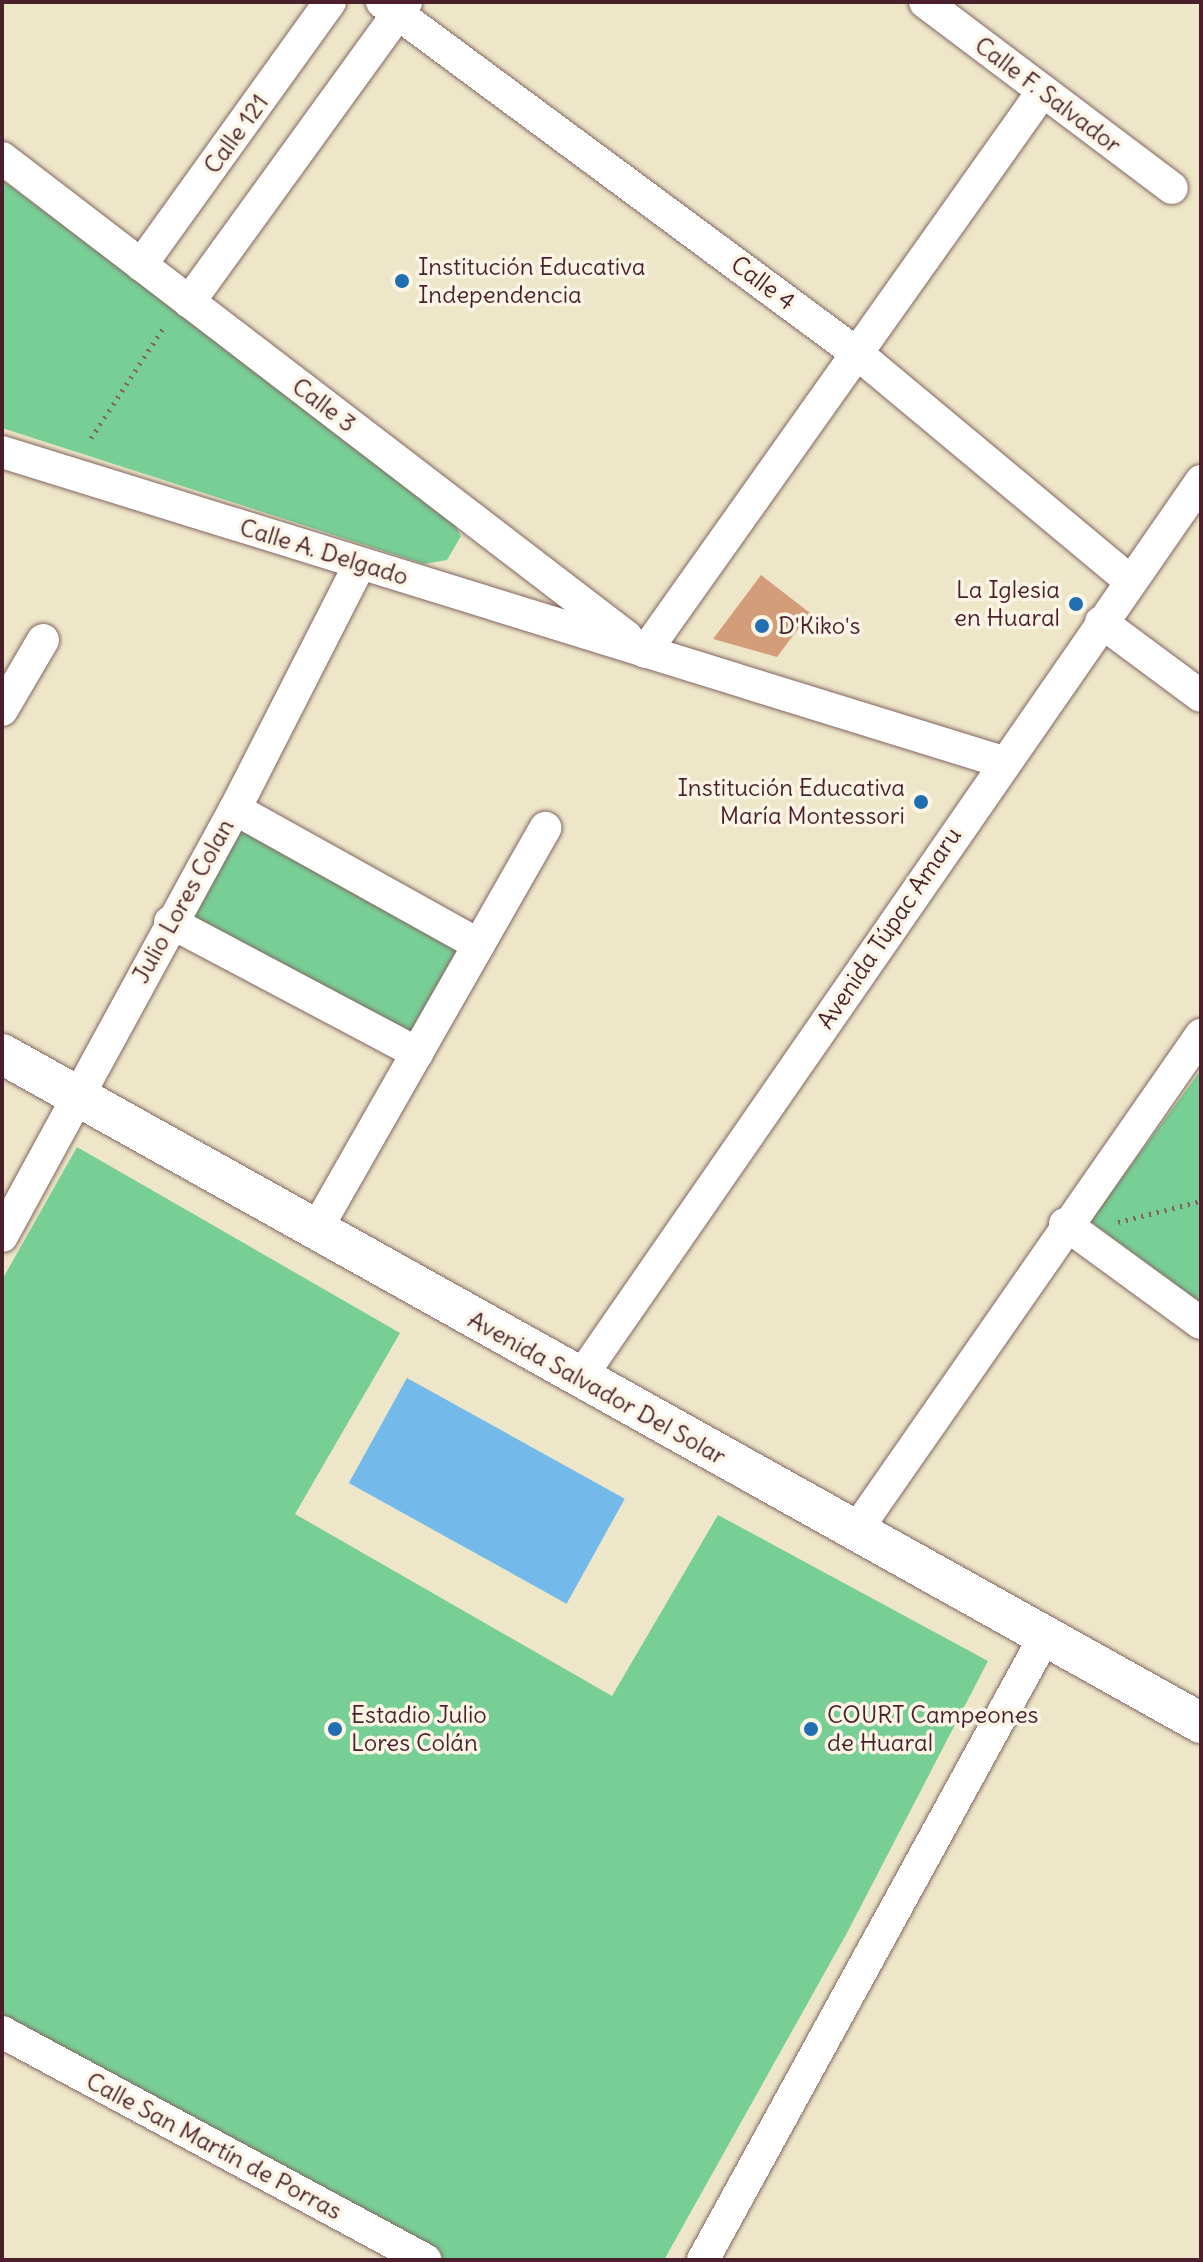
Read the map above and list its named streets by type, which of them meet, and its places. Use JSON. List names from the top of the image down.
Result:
{
  "streets": {
    "street": [
      "Calle F. Salvador",
      "Calle 121",
      "Calle 4",
      "Calle 3",
      "Calle A. Delgado",
      "Julio Lores Colan",
      "Avenida Túpac Amaru",
      "Avenida Salvador Del Solar",
      "Calle San Martín de Porras"
    ]
  },
  "crossings": [
    ["Calle 121", "Calle 3"],
    ["Calle 4", "Avenida Túpac Amaru"],
    ["Calle 3", "Calle A. Delgado"],
    ["Calle A. Delgado", "Julio Lores Colan"],
    ["Calle A. Delgado", "Avenida Túpac Amaru"],
    ["Julio Lores Colan", "Avenida Salvador Del Solar"],
    ["Avenida Túpac Amaru", "Avenida Salvador Del Solar"]
  ],
  "places": [
    "Institución Educativa Independencia",
    "La Iglesia en Huaral",
    "D'Kiko's",
    "Institución Educativa María Montessori",
    "Estadio Julio Lores Colán",
    "COURT Campeones de Huaral"
  ]
}
